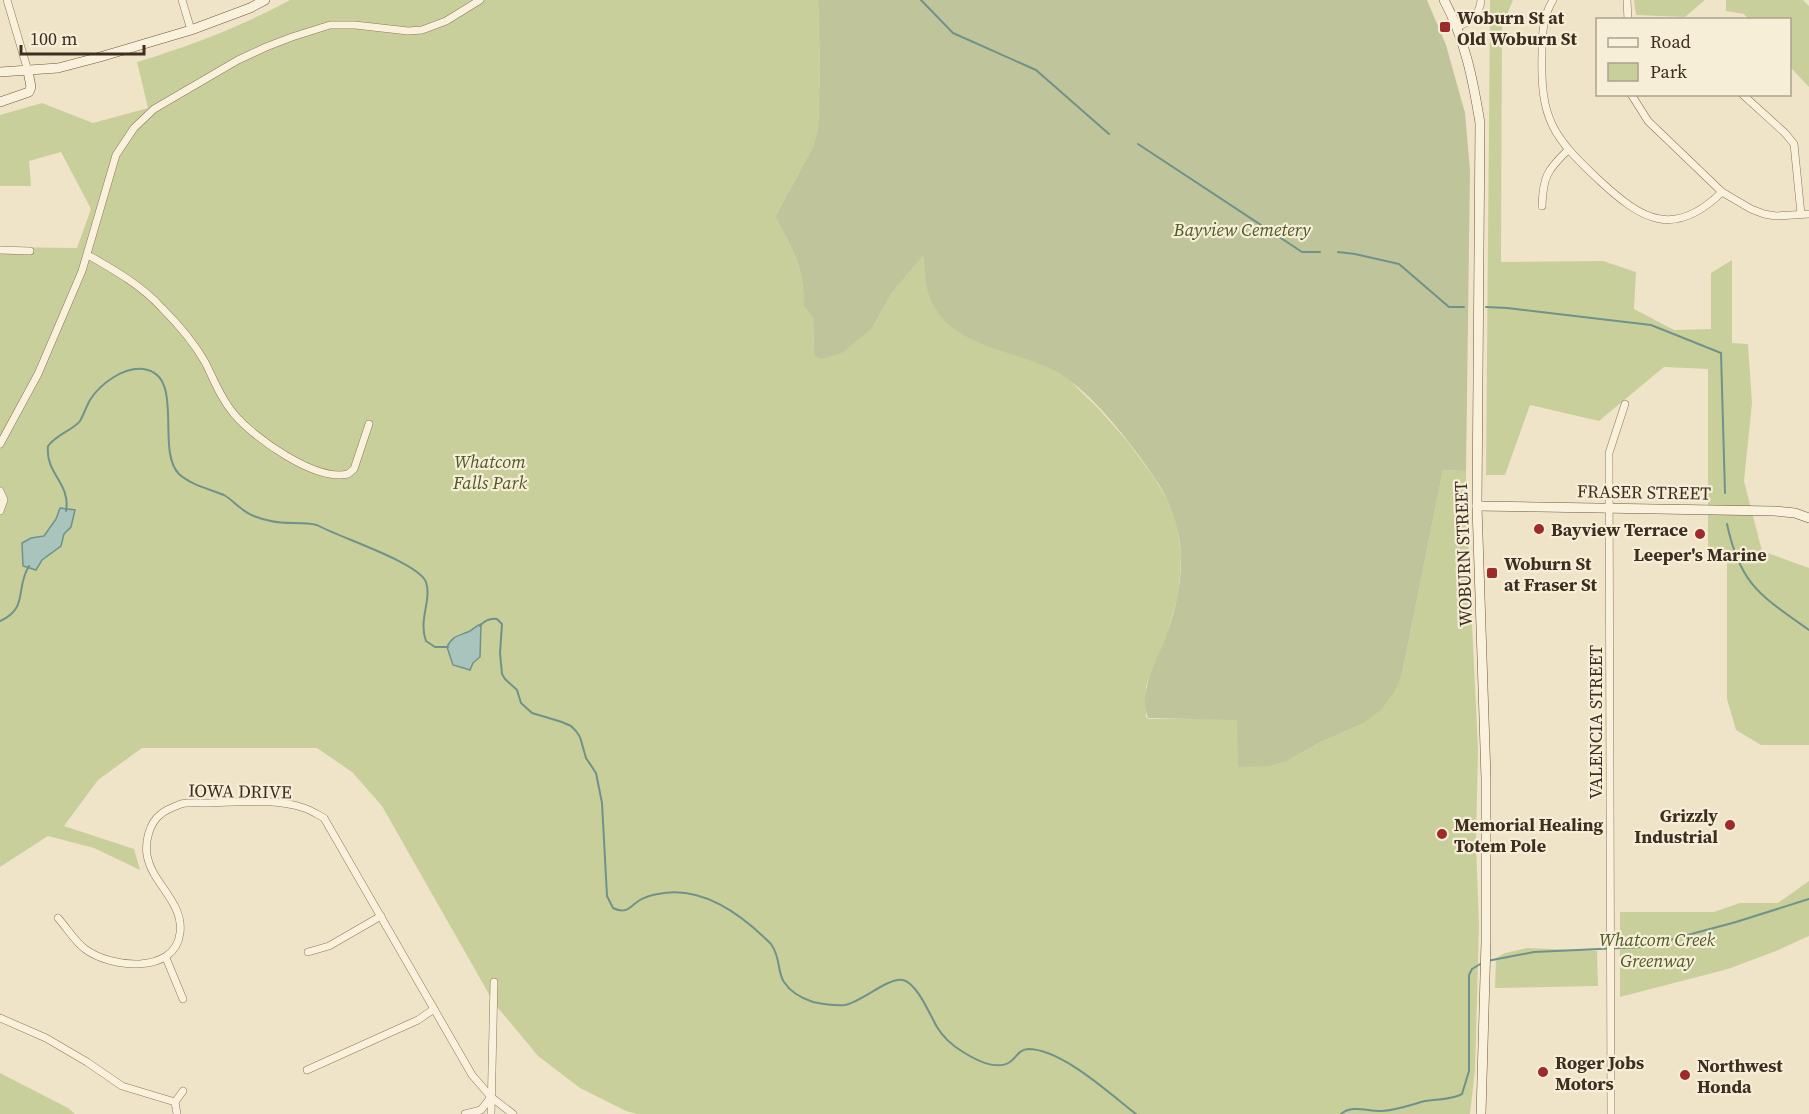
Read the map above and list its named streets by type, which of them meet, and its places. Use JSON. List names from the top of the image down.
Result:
{
  "streets": {
    "street": [
      "FRASER STREET",
      "WOBURN STREET",
      "VALENCIA STREET",
      "IOWA DRIVE"
    ]
  },
  "crossings": [
    ["FRASER STREET", "WOBURN STREET"],
    ["FRASER STREET", "VALENCIA STREET"]
  ],
  "parks": ["Bayview Cemetery", "Whatcom Falls Park", "Whatcom Creek Greenway"],
  "places": {
    "transit": ["Woburn St at Old Woburn St", "Woburn St at Fraser St"],
    "other": [
      "Bayview Terrace",
      "Leeper's Marine",
      "Grizzly Industrial",
      "Memorial Healing Totem Pole",
      "Roger Jobs Motors",
      "Northwest Honda"
    ]
  },
  "legend": ["Road", "Park"],
  "scale_bar": "100 m"
}
